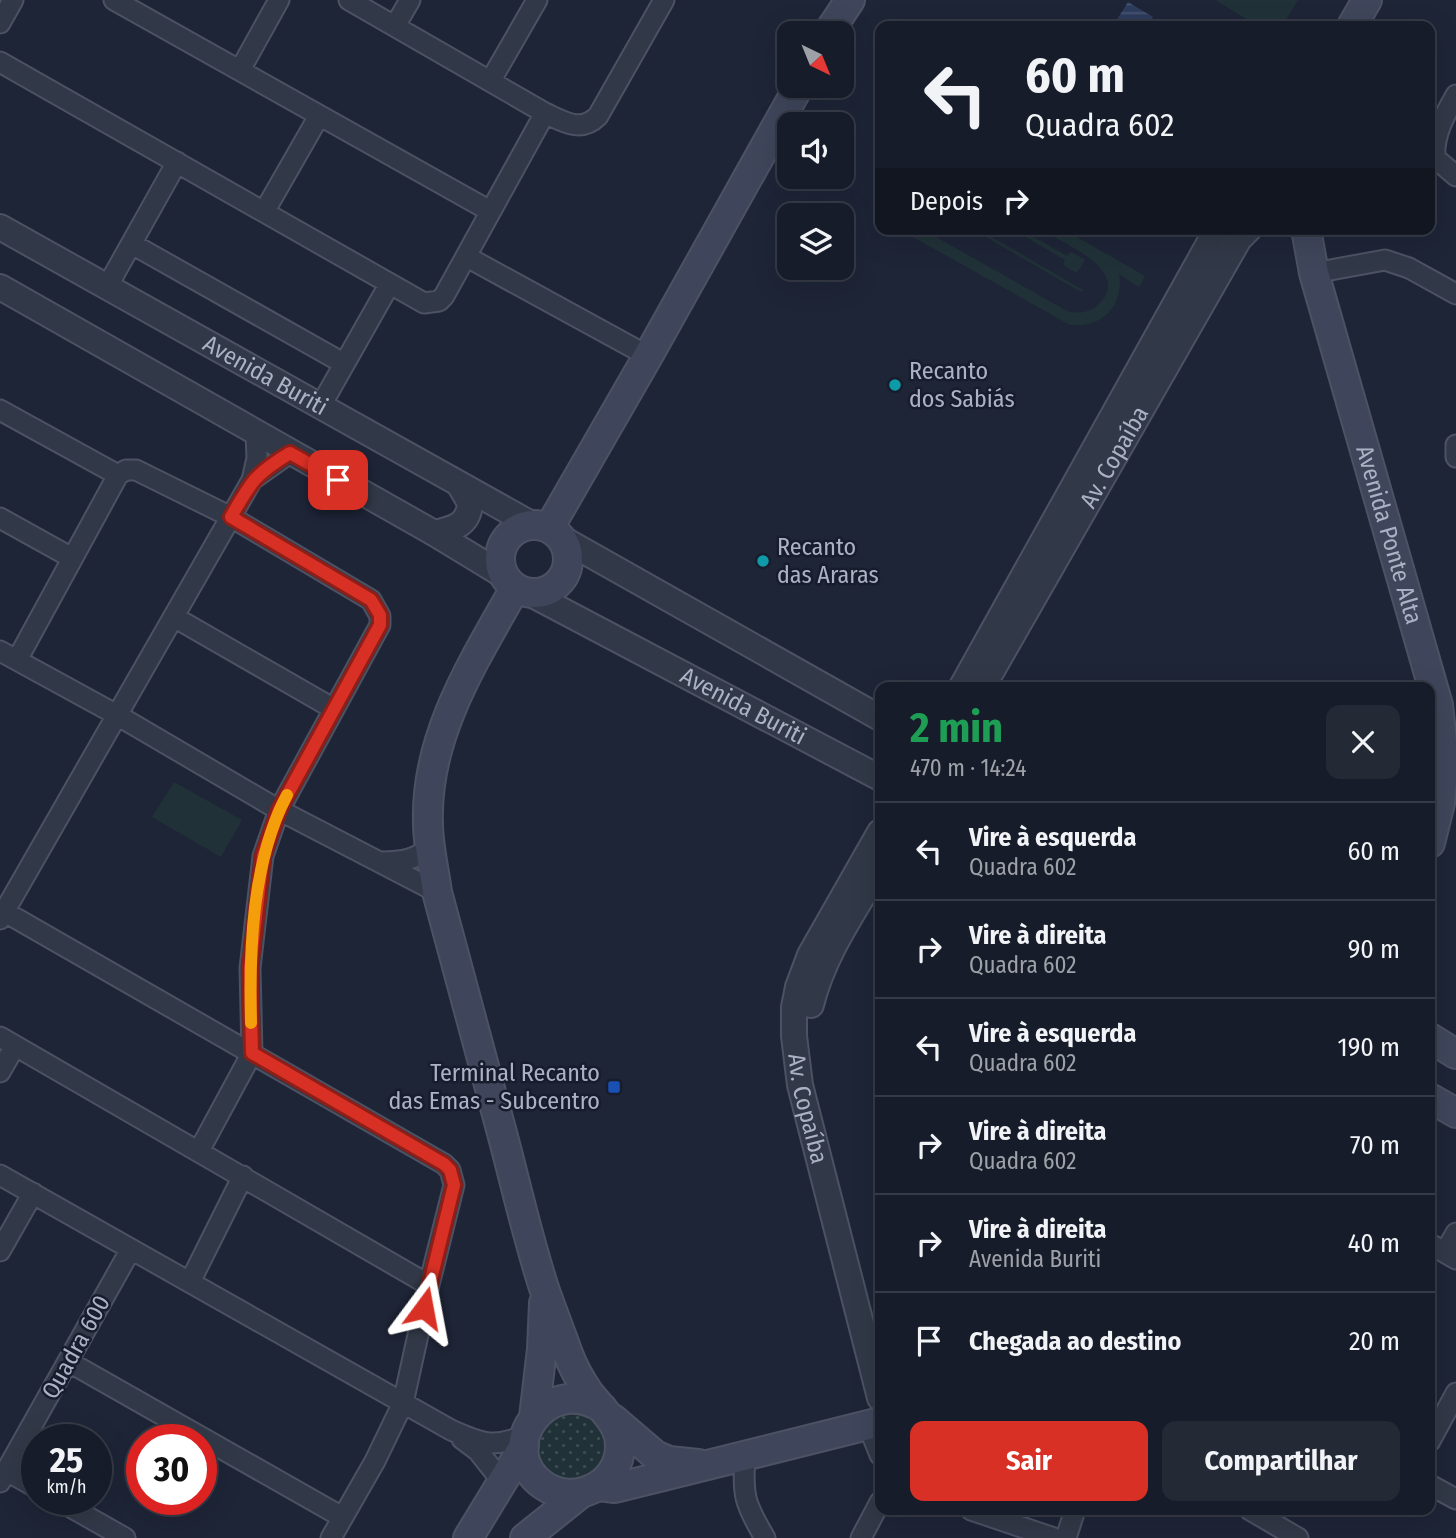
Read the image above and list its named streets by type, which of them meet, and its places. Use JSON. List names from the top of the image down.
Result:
{
  "streets": {
    "main road": ["Avenida Ponte Alta"],
    "street": ["Avenida Buriti", "Av. Copaíba", "Quadra 600"]
  },
  "places": {
    "other": ["Recanto dos Sabiás", "Recanto das Araras"],
    "transit": ["Terminal Recanto das Emas - Subcentro"]
  },
  "north": "bottom right",
  "page": {
    "turn": ["60 m", "Quadra 602"],
    "then": "Depois",
    "heading": ["2 min", "470 m · 14:24"],
    "list": [
      {
        "name": "Vire à esquerda",
        "note": "Quadra 602",
        "value": "60 m"
      },
      {
        "name": "Vire à direita",
        "note": "Quadra 602",
        "value": "90 m"
      },
      {
        "name": "Vire à esquerda",
        "note": "Quadra 602",
        "value": "190 m"
      },
      {
        "name": "Vire à direita",
        "note": "Quadra 602",
        "value": "70 m"
      },
      {
        "name": "Vire à direita",
        "note": "Avenida Buriti",
        "value": "40 m"
      },
      {
        "name": "Chegada ao destino",
        "value": "20 m"
      }
    ],
    "buttons": ["Sair", "Compartilhar"],
    "speed": "25 km/h",
    "limit": "30"
  }
}
